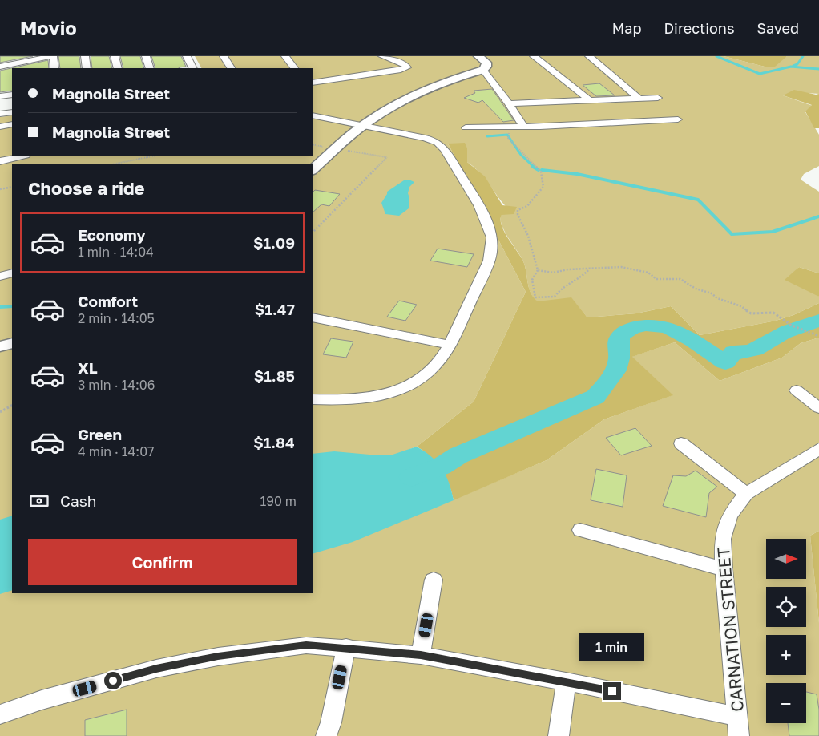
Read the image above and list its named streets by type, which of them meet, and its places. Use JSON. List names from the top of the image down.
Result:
{
  "streets": {
    "street": ["CARNATION STREET"]
  },
  "north": "right",
  "page": {
    "header": "Movio",
    "nav": ["Map", "Directions", "Saved"],
    "banner": ["Magnolia Street", "Magnolia Street"],
    "heading": "Choose a ride",
    "list": [
      {
        "name": "Economy",
        "note": "1 min · 14:04",
        "value": "$1.09"
      },
      {
        "name": "Comfort",
        "note": "2 min · 14:05",
        "value": "$1.47"
      },
      {
        "name": "XL",
        "note": "3 min · 14:06",
        "value": "$1.85"
      },
      {
        "name": "Green",
        "note": "4 min · 14:07",
        "value": "$1.84"
      }
    ],
    "pay": ["Cash", "190 m"],
    "buttons": "Confirm",
    "map_buttons": ["+", "−"],
    "bubble": "1 min"
  }
}
